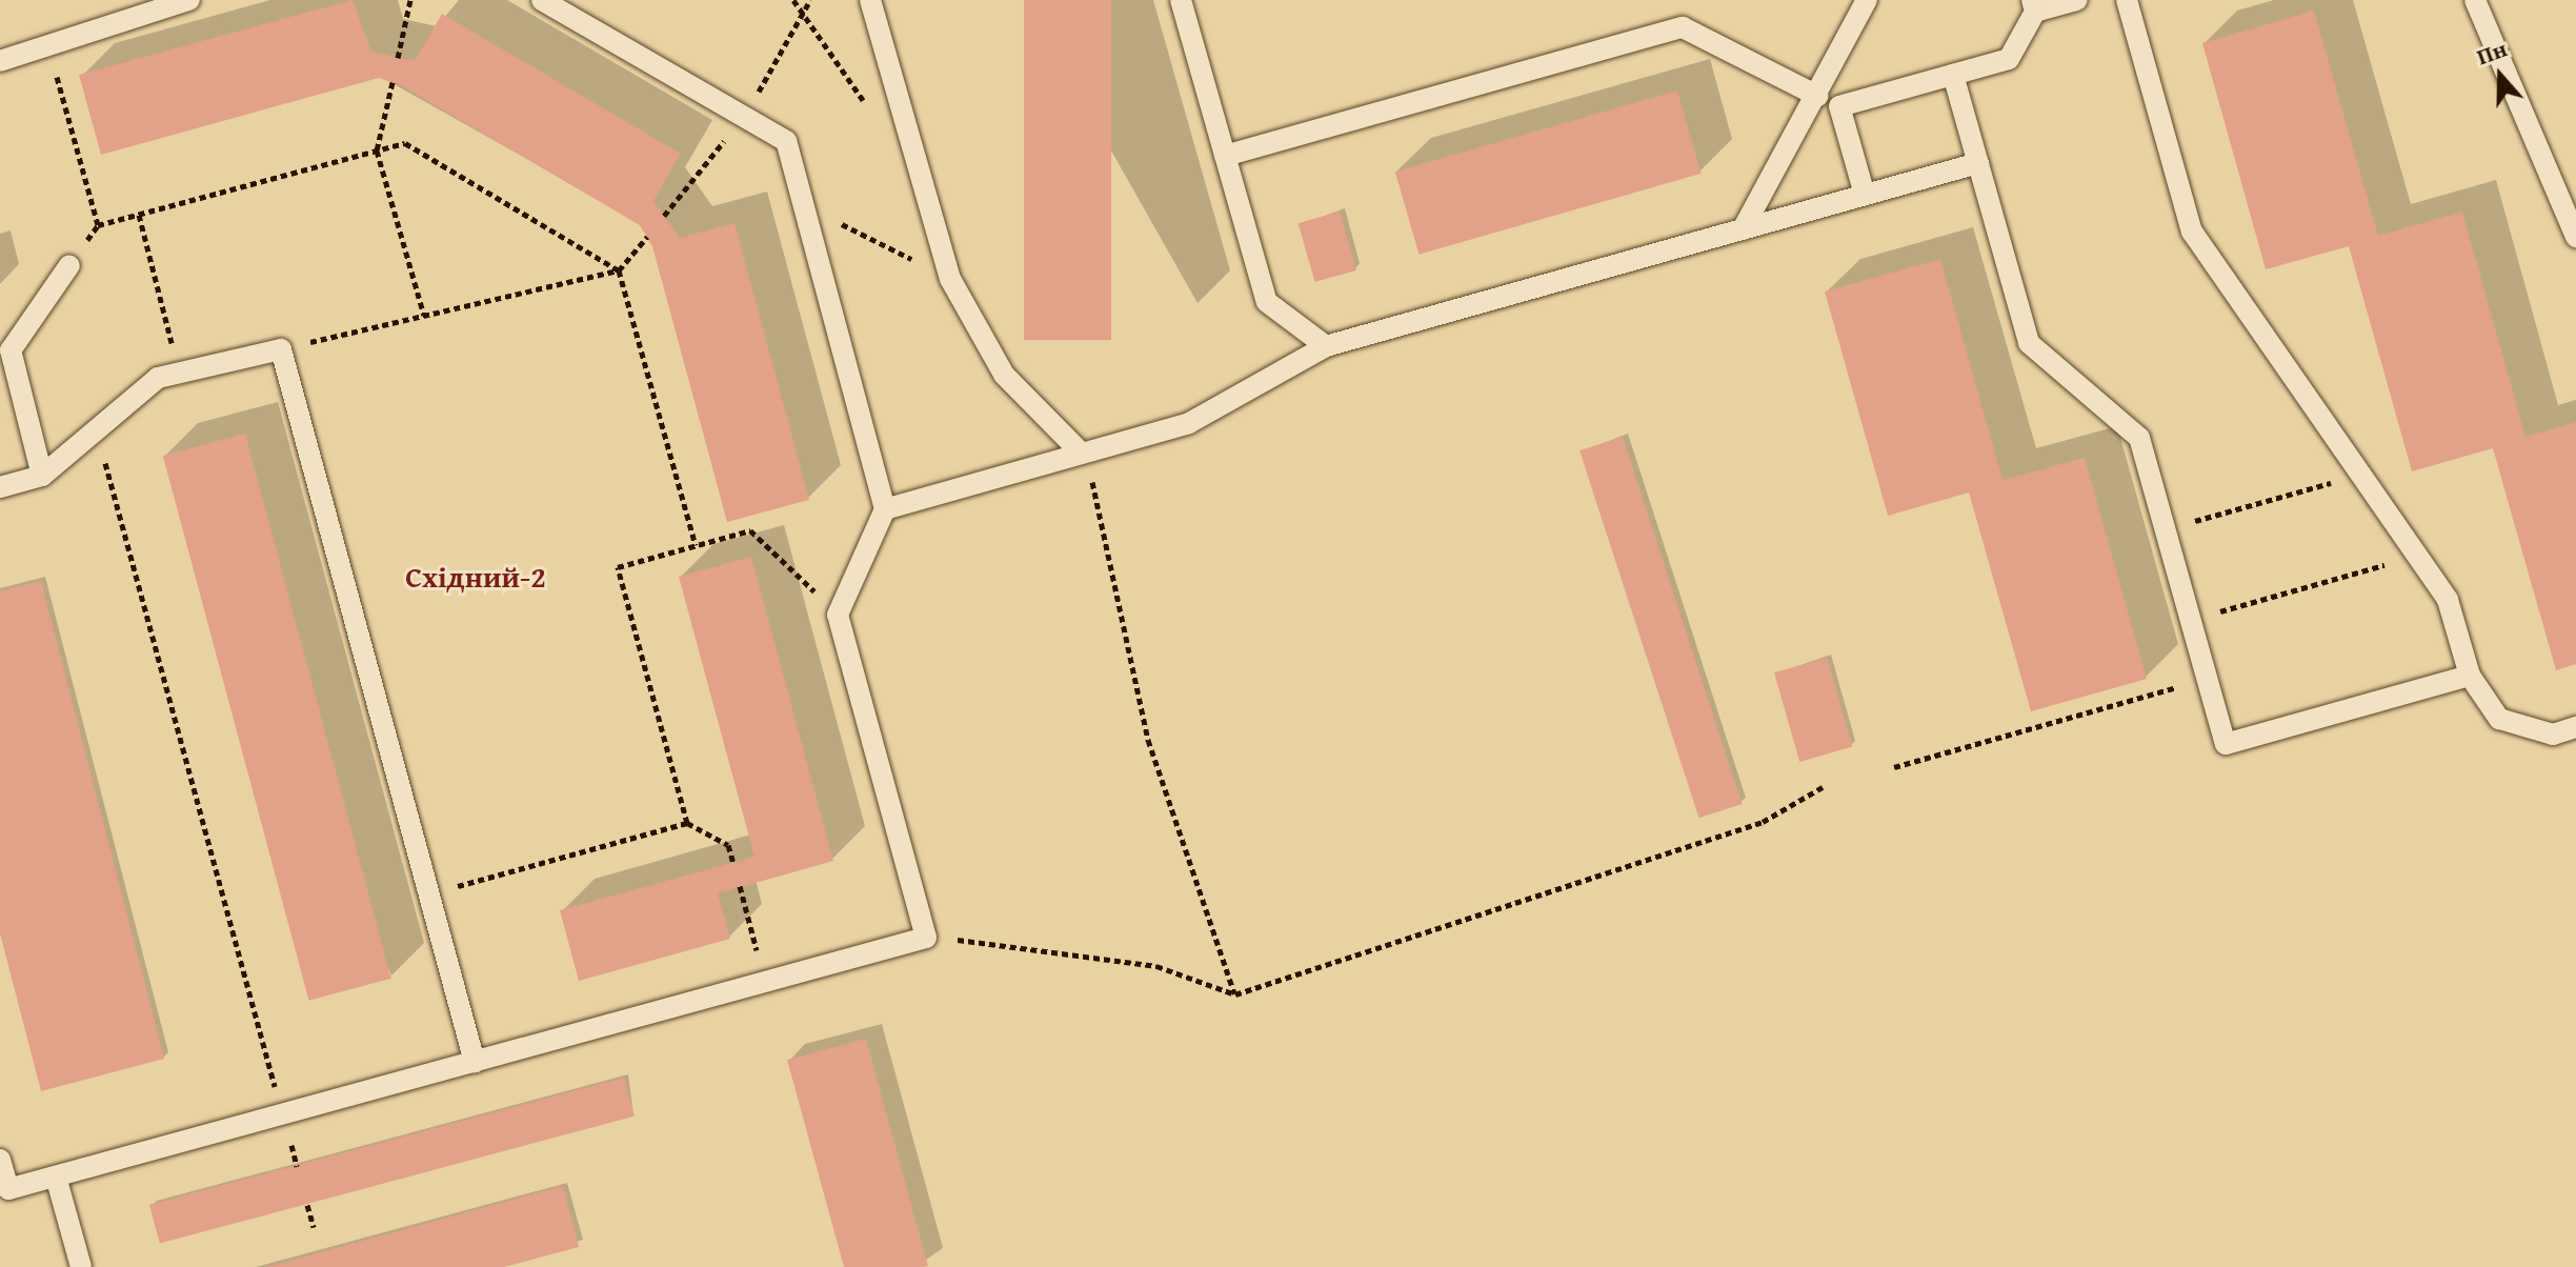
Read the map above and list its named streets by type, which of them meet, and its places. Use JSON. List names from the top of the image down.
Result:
{
  "districts": ["Східний-2"],
  "north": "top"
}
